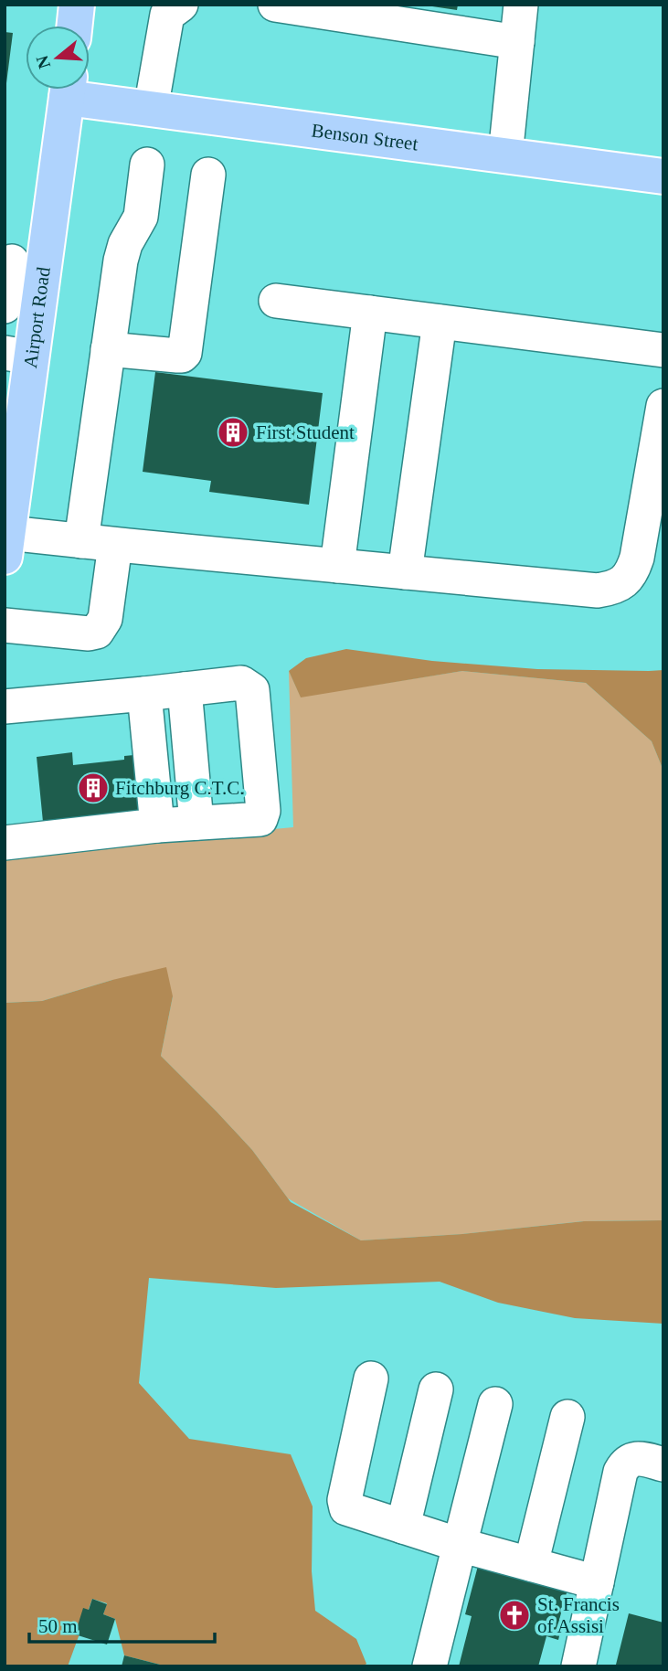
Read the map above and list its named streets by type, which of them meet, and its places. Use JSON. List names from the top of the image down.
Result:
{
  "streets": {
    "main road": ["Benson Street", "Airport Road"]
  },
  "places": {
    "building": ["First Student", "Fitchburg C.T.C."],
    "church": ["St. Francis of Assisi"]
  },
  "scale_bar": "50 m",
  "north": "left"
}
